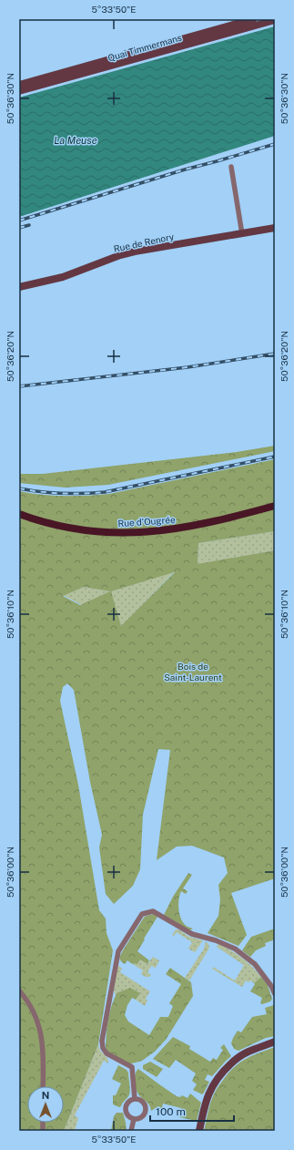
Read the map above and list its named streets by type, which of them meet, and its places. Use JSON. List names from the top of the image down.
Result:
{
  "streets": {
    "main road": ["Quai Timmermans", "Rue de Renory", "Rue d'Ougrée"]
  },
  "water": ["La Meuse"],
  "parks": ["Bois de Saint-Laurent"],
  "scale_bar": "100 m",
  "north": "top",
  "coordinates": [
    "5°33'50\"E",
    "50°36'30\"N",
    "50°36'20\"N",
    "50°36'10\"N",
    "50°36'00\"N"
  ]
}
